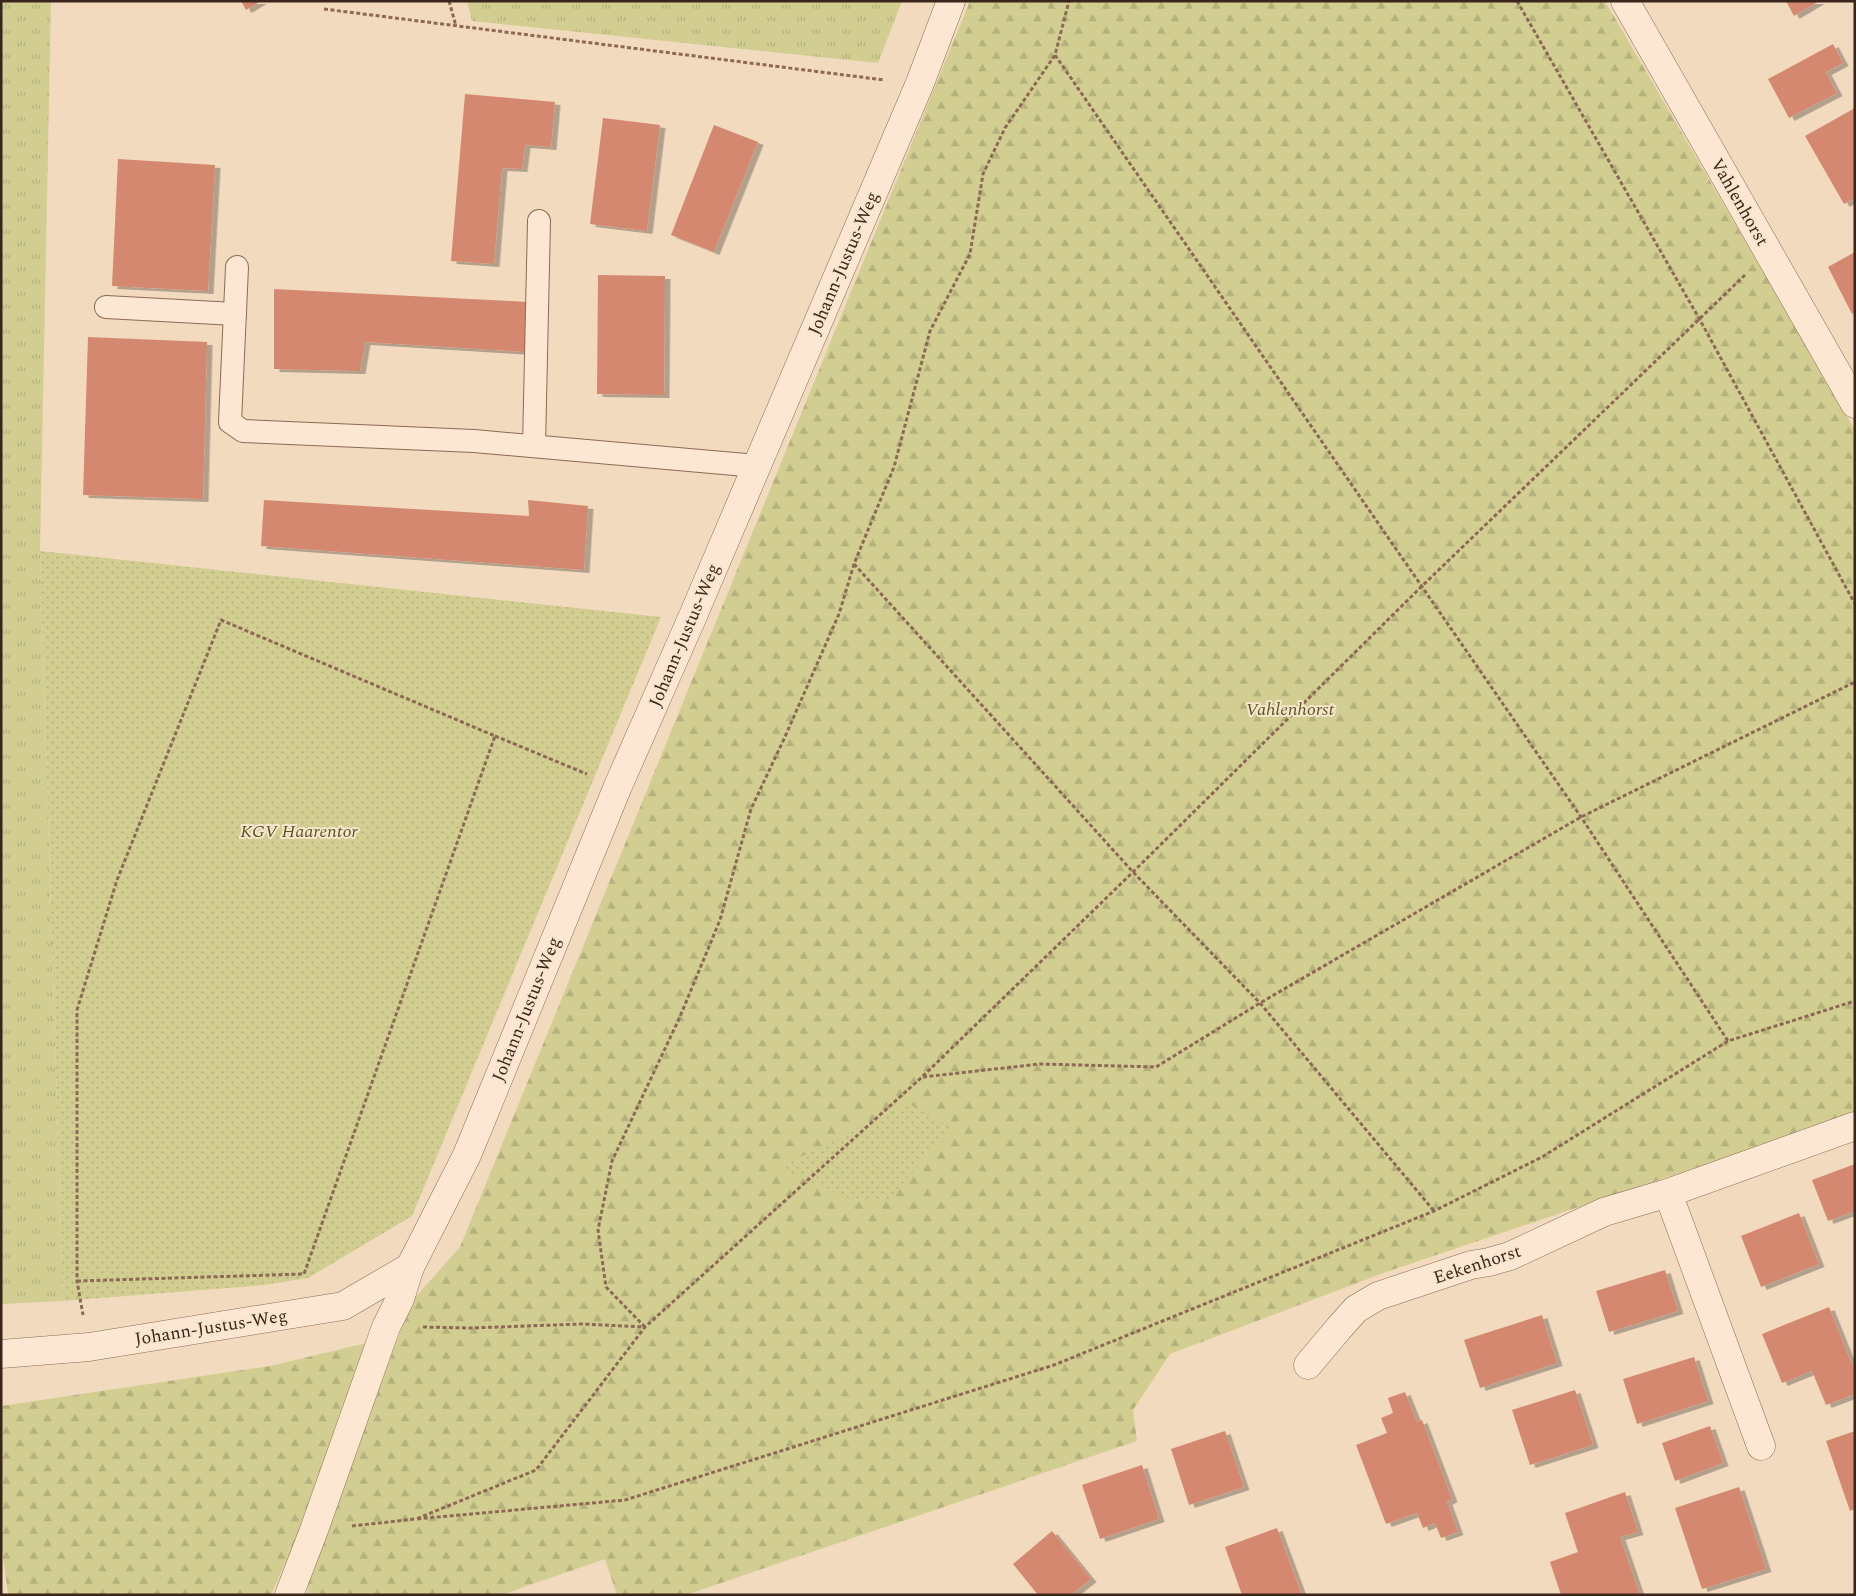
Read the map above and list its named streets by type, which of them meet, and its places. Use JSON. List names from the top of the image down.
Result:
{
  "streets": {
    "street": ["Vahlenhorst", "Johann-Justus-Weg", "Eekenhorst"]
  },
  "parks": ["Vahlenhorst", "KGV Haarentor"]
}
